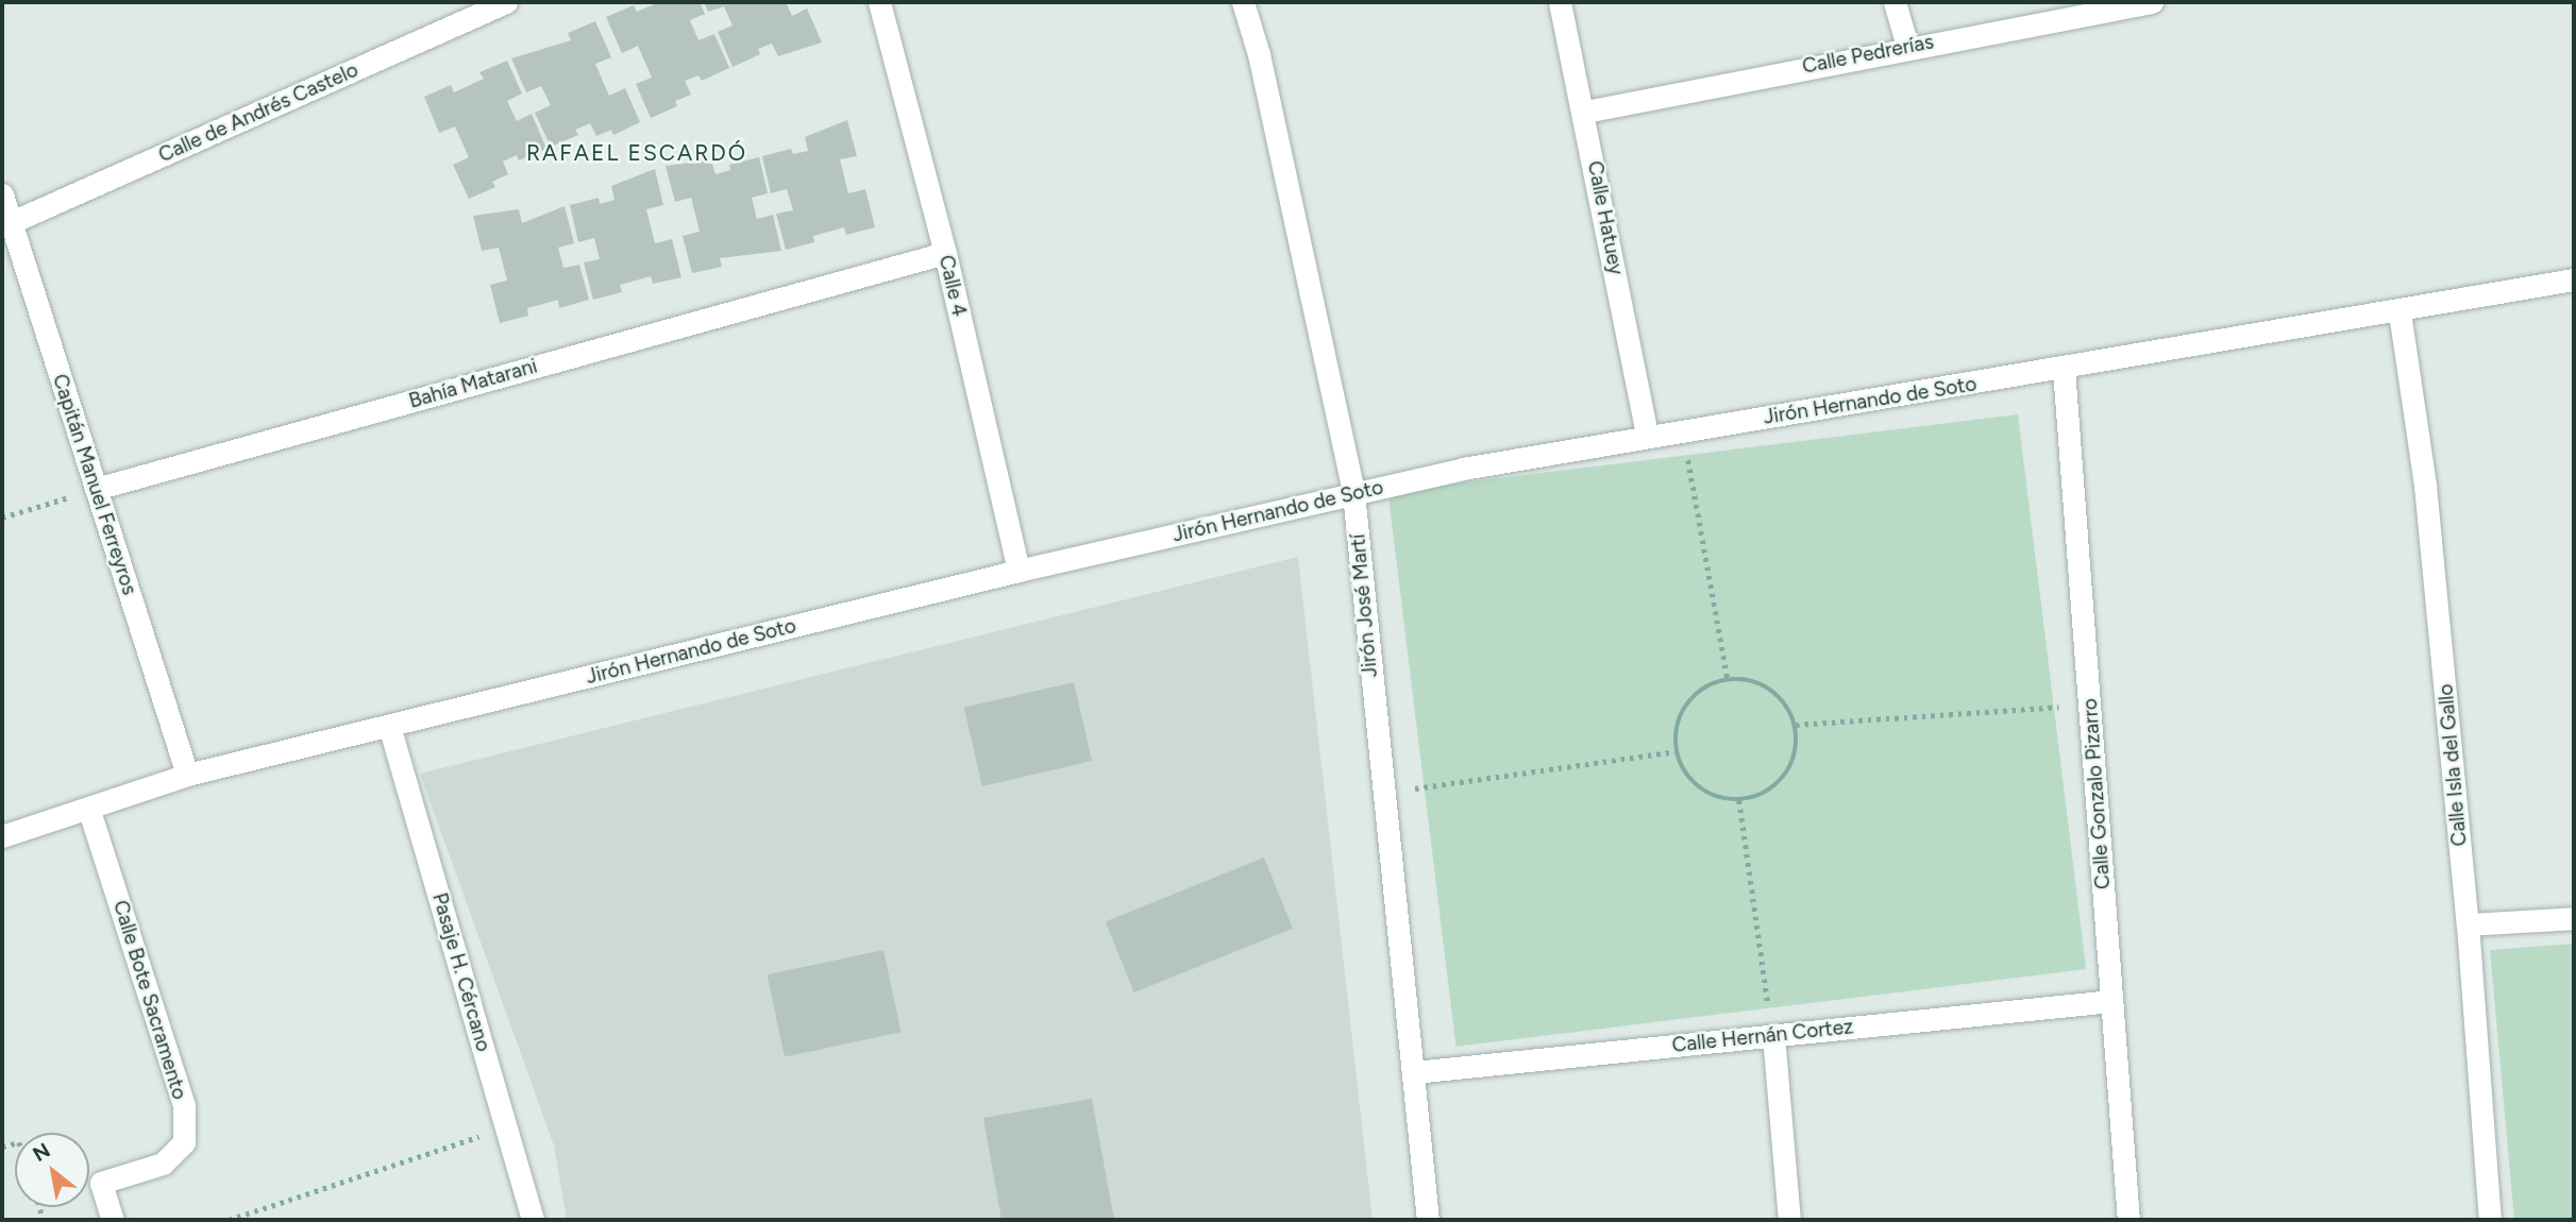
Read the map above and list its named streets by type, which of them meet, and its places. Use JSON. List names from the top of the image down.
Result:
{
  "streets": {
    "street": [
      "Calle Pedrerías",
      "Calle de Andrés Castelo",
      "Calle Hatuey",
      "Calle 4",
      "Bahía Matarani",
      "Jirón Hernando de Soto",
      "Capitán Manuel Ferreyros",
      "Jirón José Martí",
      "Calle Isla del Gallo",
      "Calle Gonzalo Pizarro",
      "Pasaje H. Cércano",
      "Calle Bote Sacramento",
      "Calle Hernán Cortez"
    ]
  },
  "crossings": [
    ["Calle Pedrerías", "Calle Hatuey"],
    ["Calle de Andrés Castelo", "Capitán Manuel Ferreyros"],
    ["Calle Hatuey", "Jirón Hernando de Soto"],
    ["Calle 4", "Bahía Matarani"],
    ["Calle 4", "Jirón Hernando de Soto"],
    ["Bahía Matarani", "Capitán Manuel Ferreyros"],
    ["Jirón Hernando de Soto", "Capitán Manuel Ferreyros"],
    ["Jirón Hernando de Soto", "Jirón José Martí"],
    ["Jirón Hernando de Soto", "Calle Isla del Gallo"],
    ["Jirón Hernando de Soto", "Calle Gonzalo Pizarro"],
    ["Jirón Hernando de Soto", "Pasaje H. Cércano"],
    ["Jirón Hernando de Soto", "Calle Bote Sacramento"],
    ["Jirón José Martí", "Calle Hernán Cortez"],
    ["Calle Gonzalo Pizarro", "Calle Hernán Cortez"]
  ],
  "districts": ["RAFAEL ESCARDÓ"],
  "north": "top left"
}
